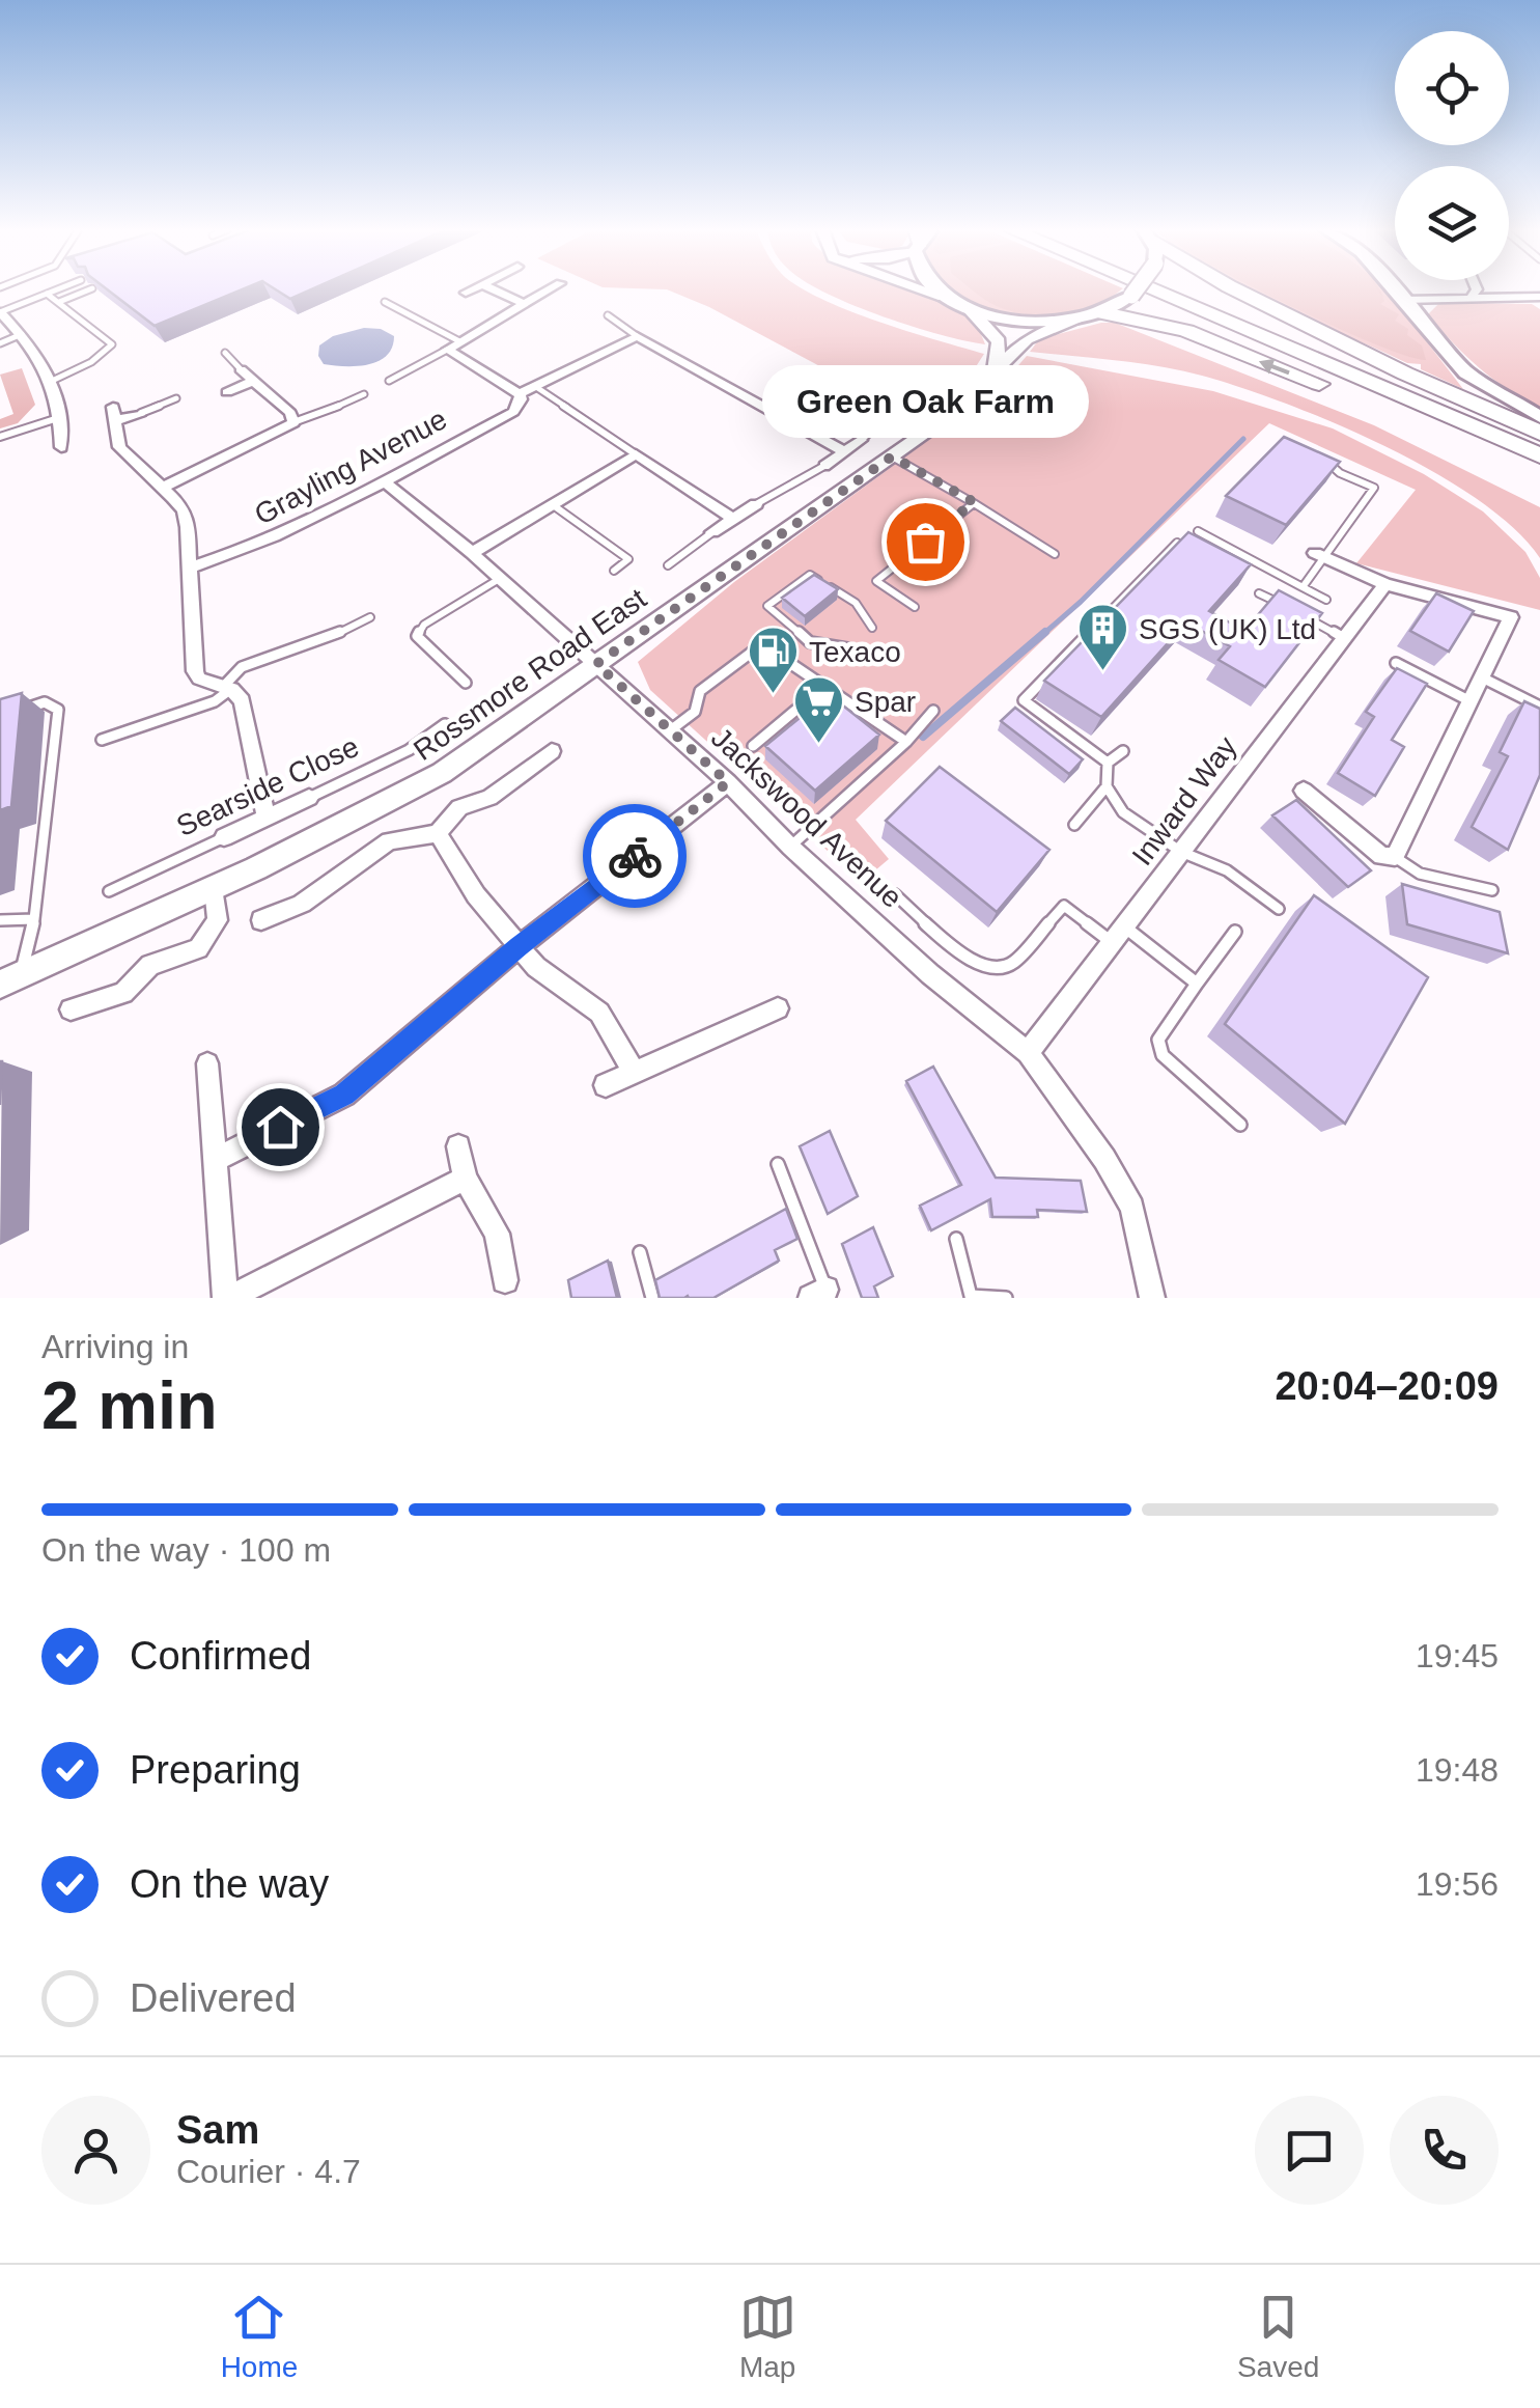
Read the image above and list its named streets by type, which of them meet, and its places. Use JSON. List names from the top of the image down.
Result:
{
  "streets": {
    "main road": ["Rossmore Road East"],
    "street": [
      "Grayling Avenue",
      "Searside Close",
      "Inward Way",
      "Jackswood Avenue"
    ]
  },
  "crossings": [
    ["Grayling Avenue", "Jackswood Avenue"],
    ["Rossmore Road East", "Jackswood Avenue"],
    ["Inward Way", "Jackswood Avenue"]
  ],
  "places": {
    "other": ["Green Oak Farm"],
    "building": ["SGS (UK) Ltd"],
    "fuel station": ["Texaco"],
    "supermarket": ["Spar"]
  },
  "page": {
    "bubble": "Green Oak Farm",
    "heading": ["2 min", "Arriving in", "20:04–20:09"],
    "panel": ["Sam", "Courier · 4.7"],
    "bar": "On the way · 100 m",
    "list": [
      ["Confirmed", "19:45"],
      ["Preparing", "19:48"],
      ["On the way", "19:56"],
      "Delivered"
    ],
    "tabs": ["Home", "Map", "Saved"]
  }
}
